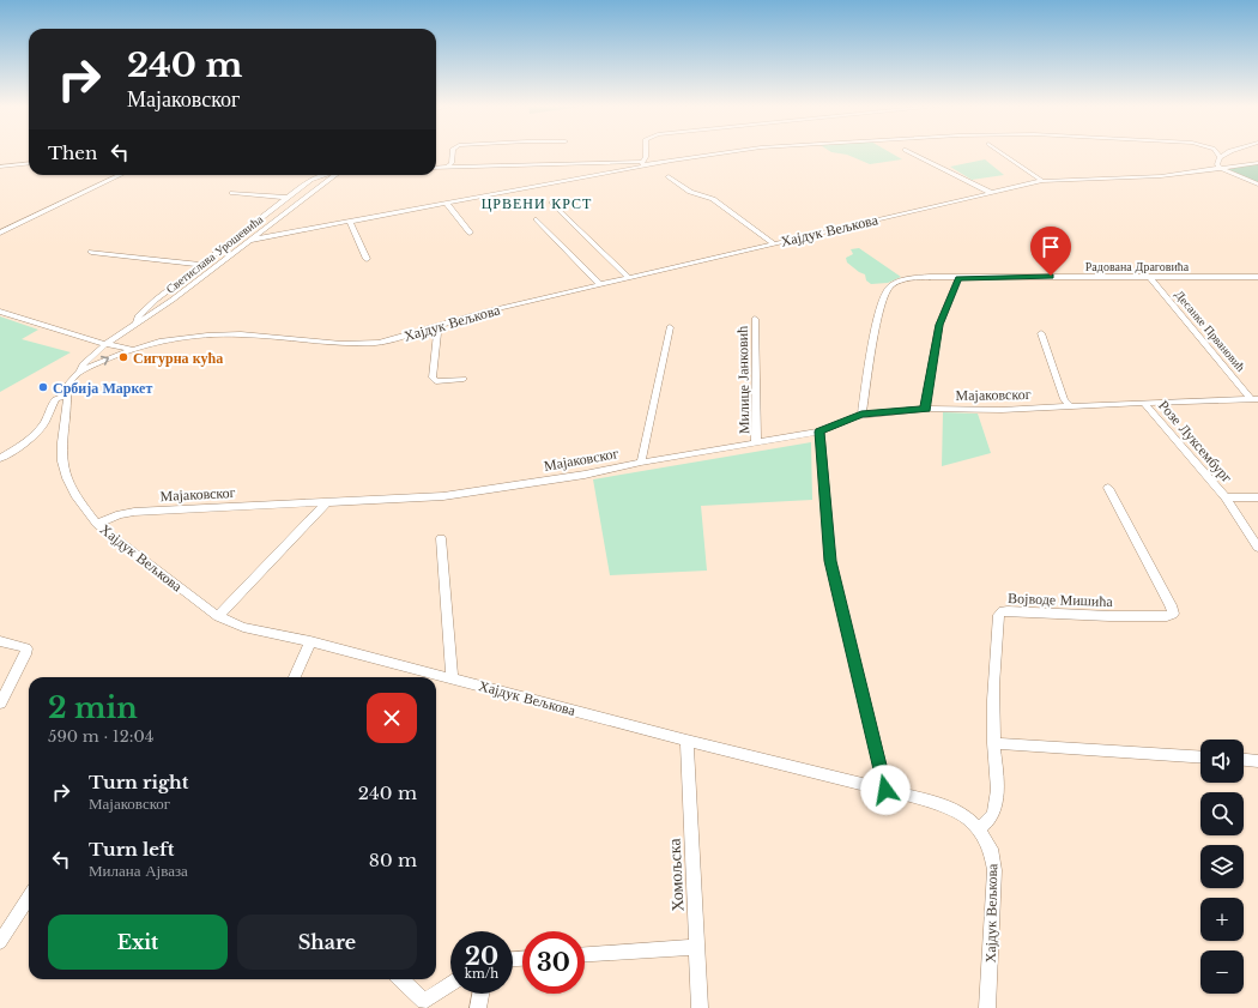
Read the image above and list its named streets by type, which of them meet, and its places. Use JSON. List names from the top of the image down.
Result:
{
  "streets": {
    "street": [
      "Хајдук Вељкова",
      "Светислава Урошевића",
      "Радована Драговића",
      "Десанке Првановић",
      "Милице Јанковић",
      "Мајаковског",
      "Розе Луксембург",
      "Војводе Мишића",
      "Хомољска"
    ]
  },
  "crossings": [
    ["Хајдук Вељкова", "Светислава Урошевића"],
    ["Хајдук Вељкова", "Мајаковског"],
    ["Хајдук Вељкова", "Војводе Мишића"],
    ["Хајдук Вељкова", "Хомољска"],
    ["Радована Драговића", "Десанке Првановић"],
    ["Радована Драговића", "Мајаковског"],
    ["Десанке Првановић", "Мајаковског"],
    ["Милице Јанковић", "Мајаковског"],
    ["Мајаковског", "Розе Луксембург"]
  ],
  "districts": ["ЦРВЕНИ КРСТ"],
  "places": ["Сигурна кућа", "Србија Маркет"],
  "page": {
    "turn": ["240 m", "Мајаковског"],
    "then": "Then",
    "heading": ["2 min", "590 m · 12:04"],
    "map_buttons": ["+", "−"],
    "list": [
      {
        "name": "Turn right",
        "note": "Мајаковског",
        "value": "240 m"
      },
      {
        "name": "Turn left",
        "note": "Милана Ајваза",
        "value": "80 m"
      }
    ],
    "buttons": ["Exit", "Share"],
    "speed": "20 km/h",
    "limit": "30"
  }
}
